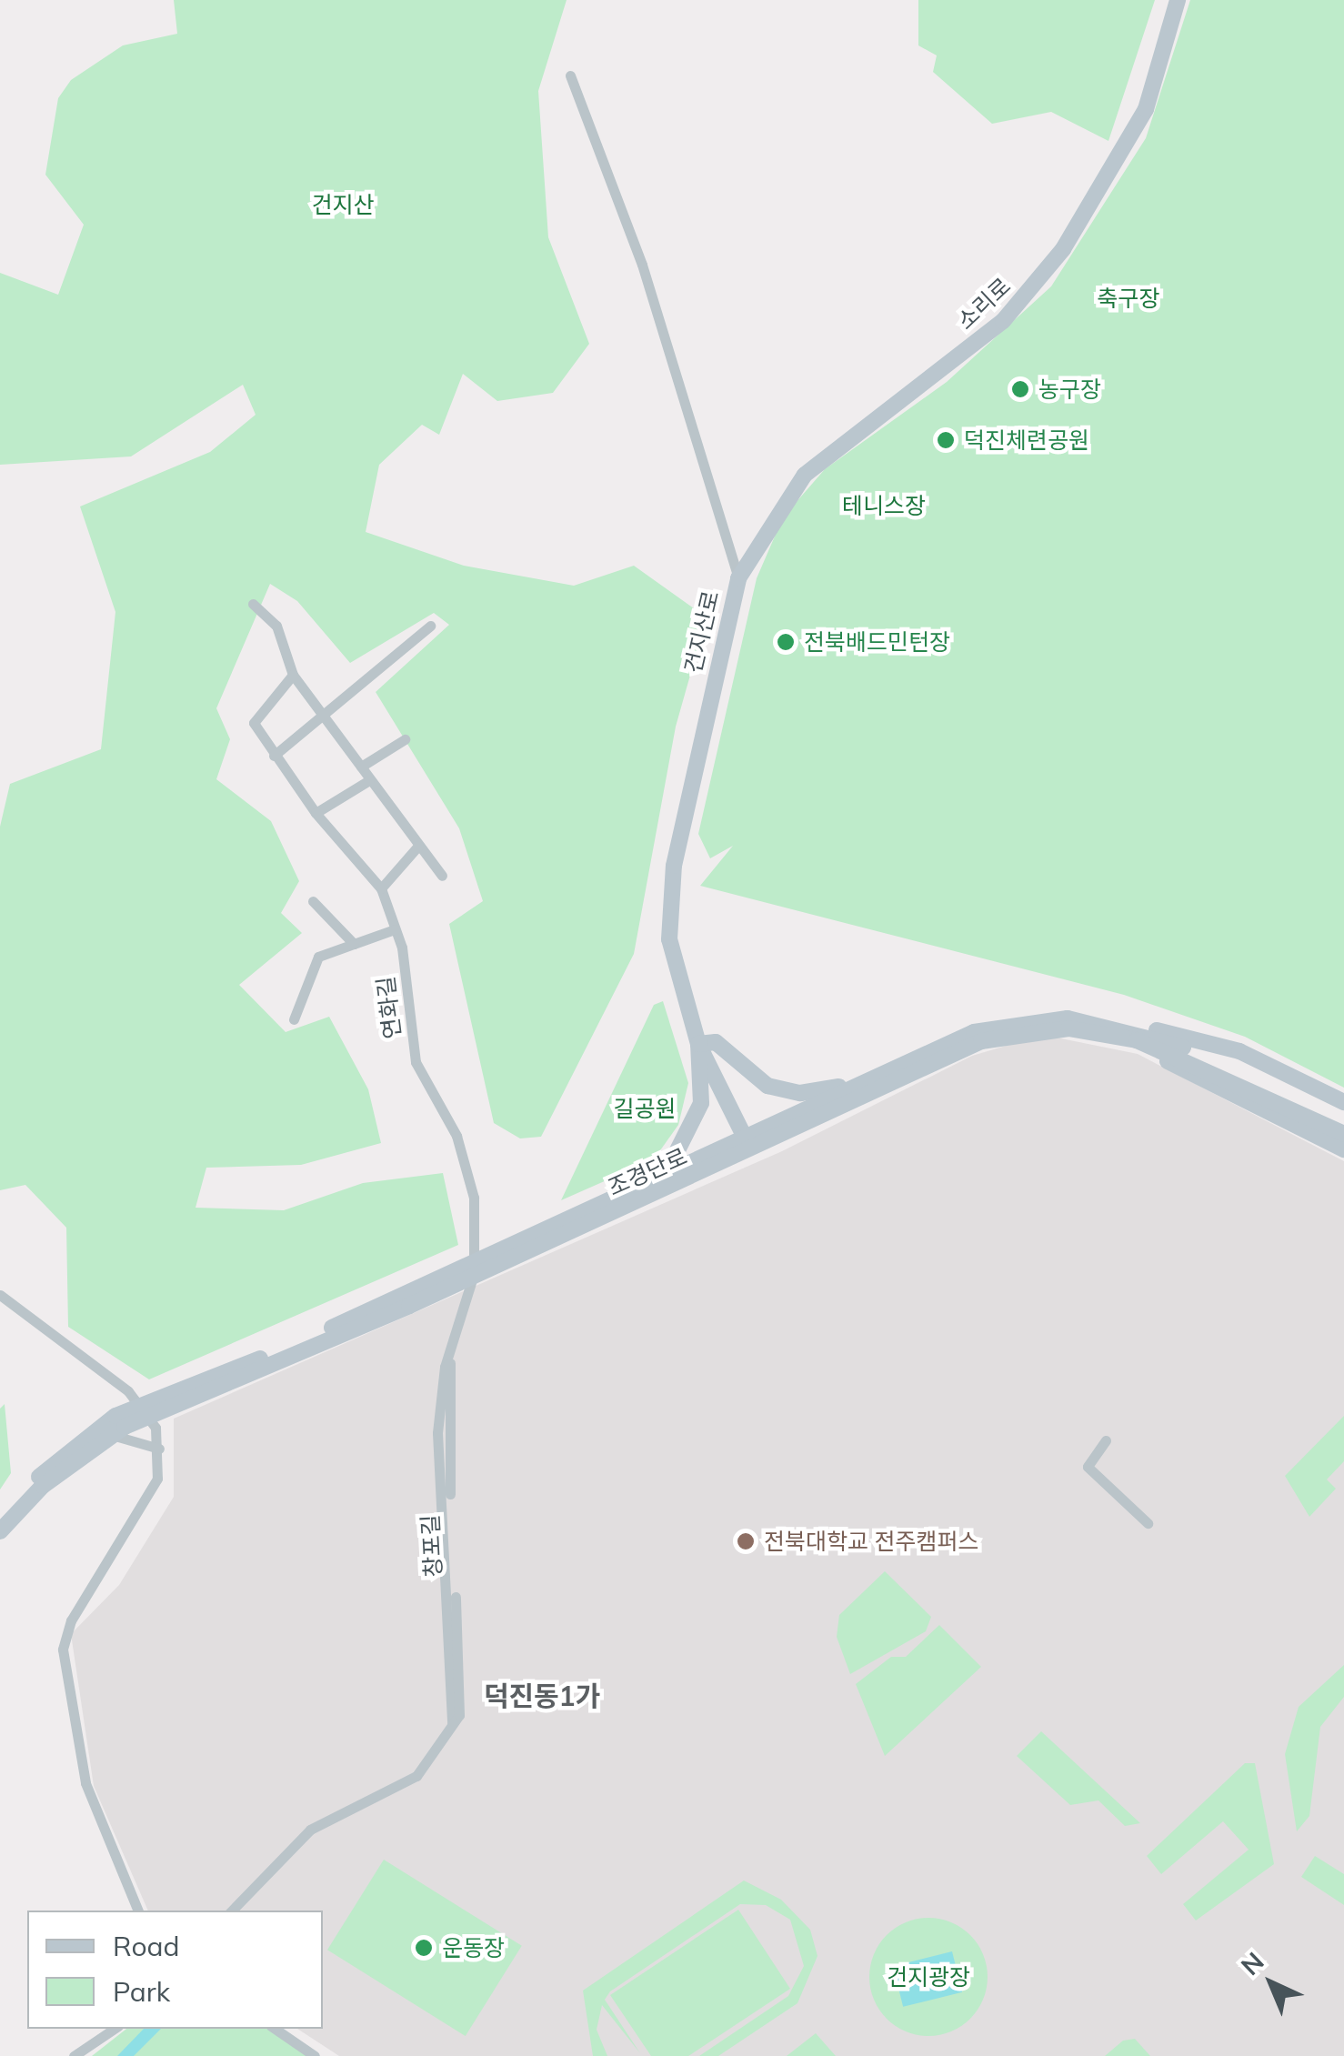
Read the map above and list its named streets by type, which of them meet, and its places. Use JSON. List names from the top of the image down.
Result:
{
  "streets": {
    "street": [
      "소리로",
      "건지산로",
      "연화길",
      "조경단로",
      "창포길"
    ]
  },
  "crossings": [
    ["소리로", "건지산로"],
    ["건지산로", "조경단로"],
    ["연화길", "조경단로"],
    ["연화길", "창포길"],
    ["조경단로", "창포길"]
  ],
  "districts": ["덕진동1가"],
  "parks": [
    "건지산",
    "축구장",
    "테니스장",
    "길공원",
    "건지광장"
  ],
  "places": [
    "농구장",
    "덕진체련공원",
    "전북배드민턴장",
    "전북대학교 전주캠퍼스",
    "운동장"
  ],
  "legend": ["Road", "Park"],
  "north": "top left"
}
